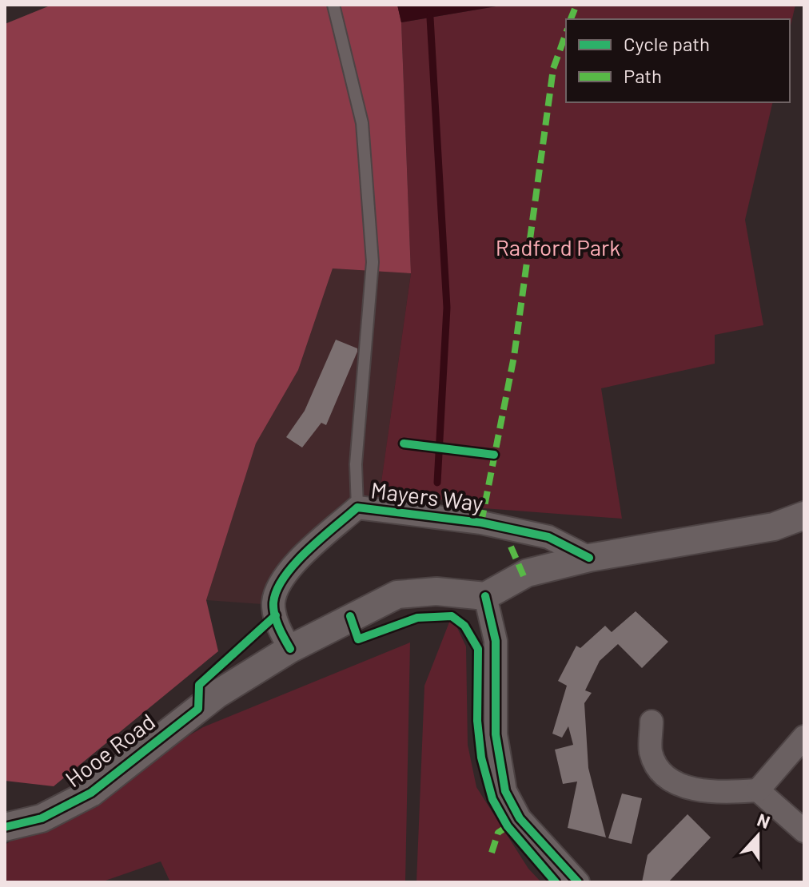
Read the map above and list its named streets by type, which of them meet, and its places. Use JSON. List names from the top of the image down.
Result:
{
  "streets": {
    "street": ["Mayers Way", "Hooe Road"]
  },
  "crossings": [
    ["Mayers Way", "Hooe Road"]
  ],
  "parks": ["Radford Park"],
  "legend": ["Cycle path", "Path"],
  "north": "top"
}
